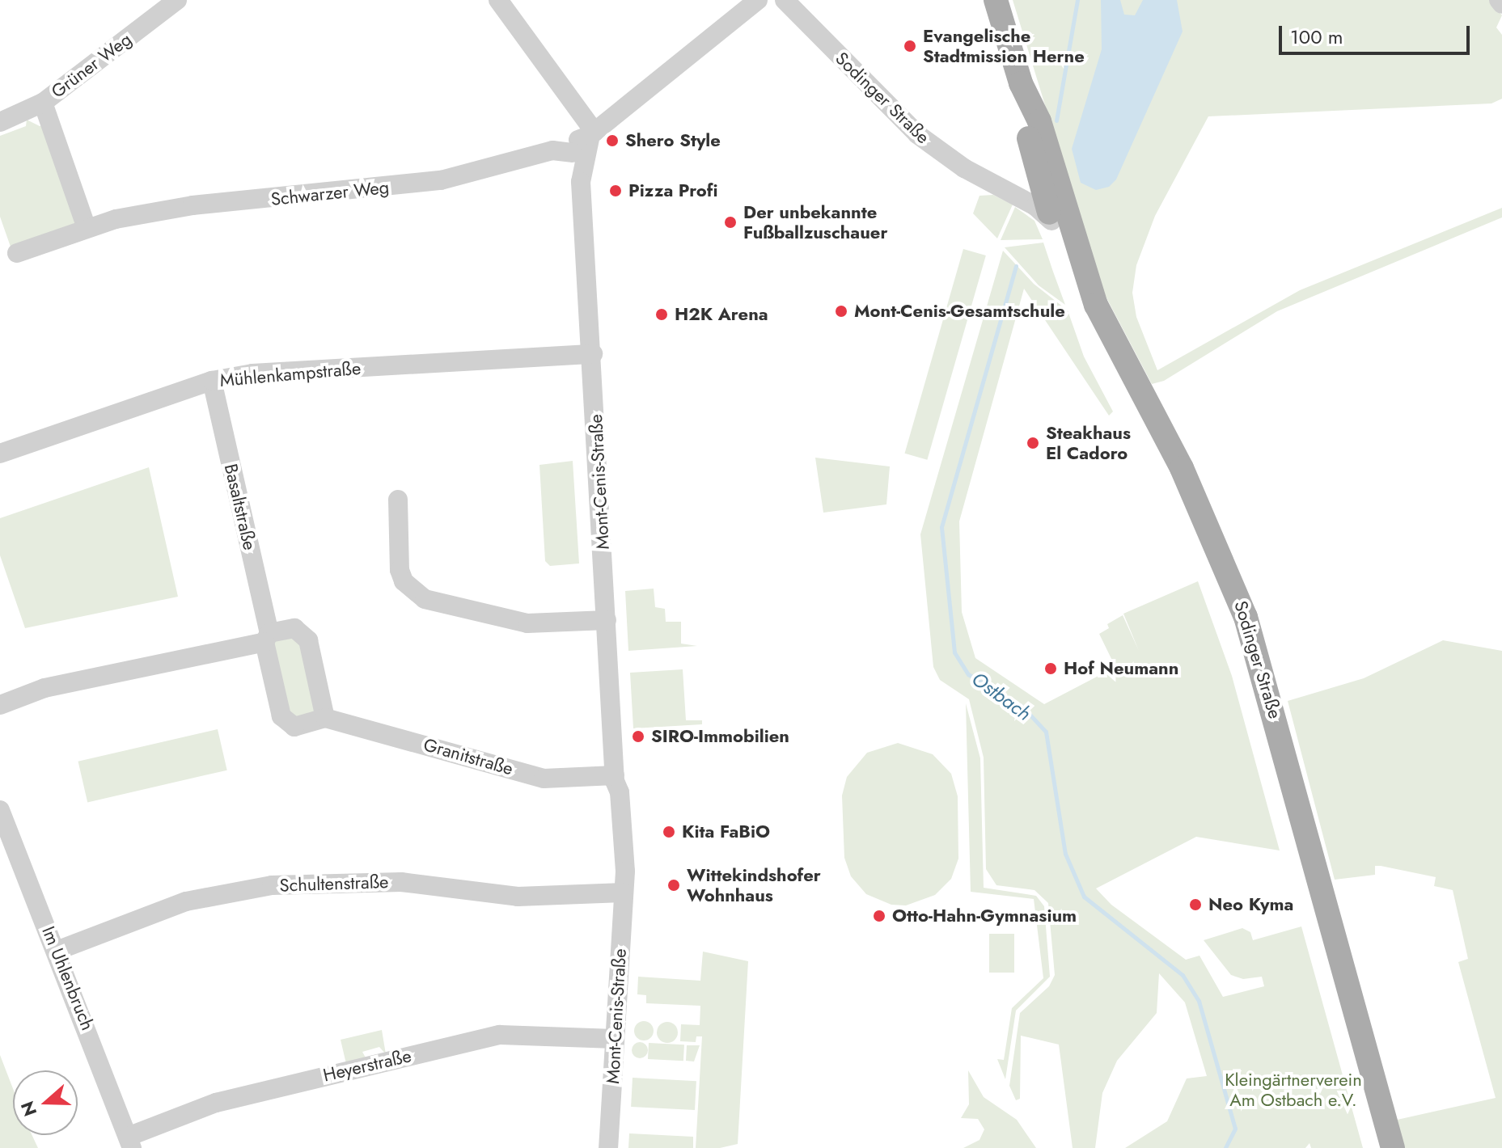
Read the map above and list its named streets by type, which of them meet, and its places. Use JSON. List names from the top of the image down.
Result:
{
  "streets": {
    "main road": ["Sodinger Straße"],
    "street": [
      "Grüner Weg",
      "Schwarzer Weg",
      "Mühlenkampstraße",
      "Mont-Cenis-Straße",
      "Basaltstraße",
      "Granitstraße",
      "Schultenstraße",
      "Im Uhlenbruch",
      "Heyerstraße"
    ]
  },
  "crossings": [
    ["Schwarzer Weg", "Mont-Cenis-Straße"],
    ["Mühlenkampstraße", "Mont-Cenis-Straße"],
    ["Mühlenkampstraße", "Basaltstraße"],
    ["Mont-Cenis-Straße", "Granitstraße"],
    ["Mont-Cenis-Straße", "Schultenstraße"],
    ["Mont-Cenis-Straße", "Heyerstraße"],
    ["Schultenstraße", "Im Uhlenbruch"],
    ["Im Uhlenbruch", "Heyerstraße"]
  ],
  "water": ["Ostbach"],
  "parks": ["Kleingärtnerverein Am Ostbach e.V."],
  "places": [
    "Evangelische Stadtmission Herne",
    "Shero Style",
    "Pizza Profi",
    "Der unbekannte Fußballzuschauer",
    "Mont-Cenis-Gesamtschule",
    "H2K Arena",
    "Steakhaus El Cadoro",
    "Hof Neumann",
    "SIRO-Immobilien",
    "Kita FaBiO",
    "Wittekindshofer Wohnhaus",
    "Neo Kyma",
    "Otto-Hahn-Gymnasium"
  ],
  "scale_bar": "100 m",
  "north": "left"
}
